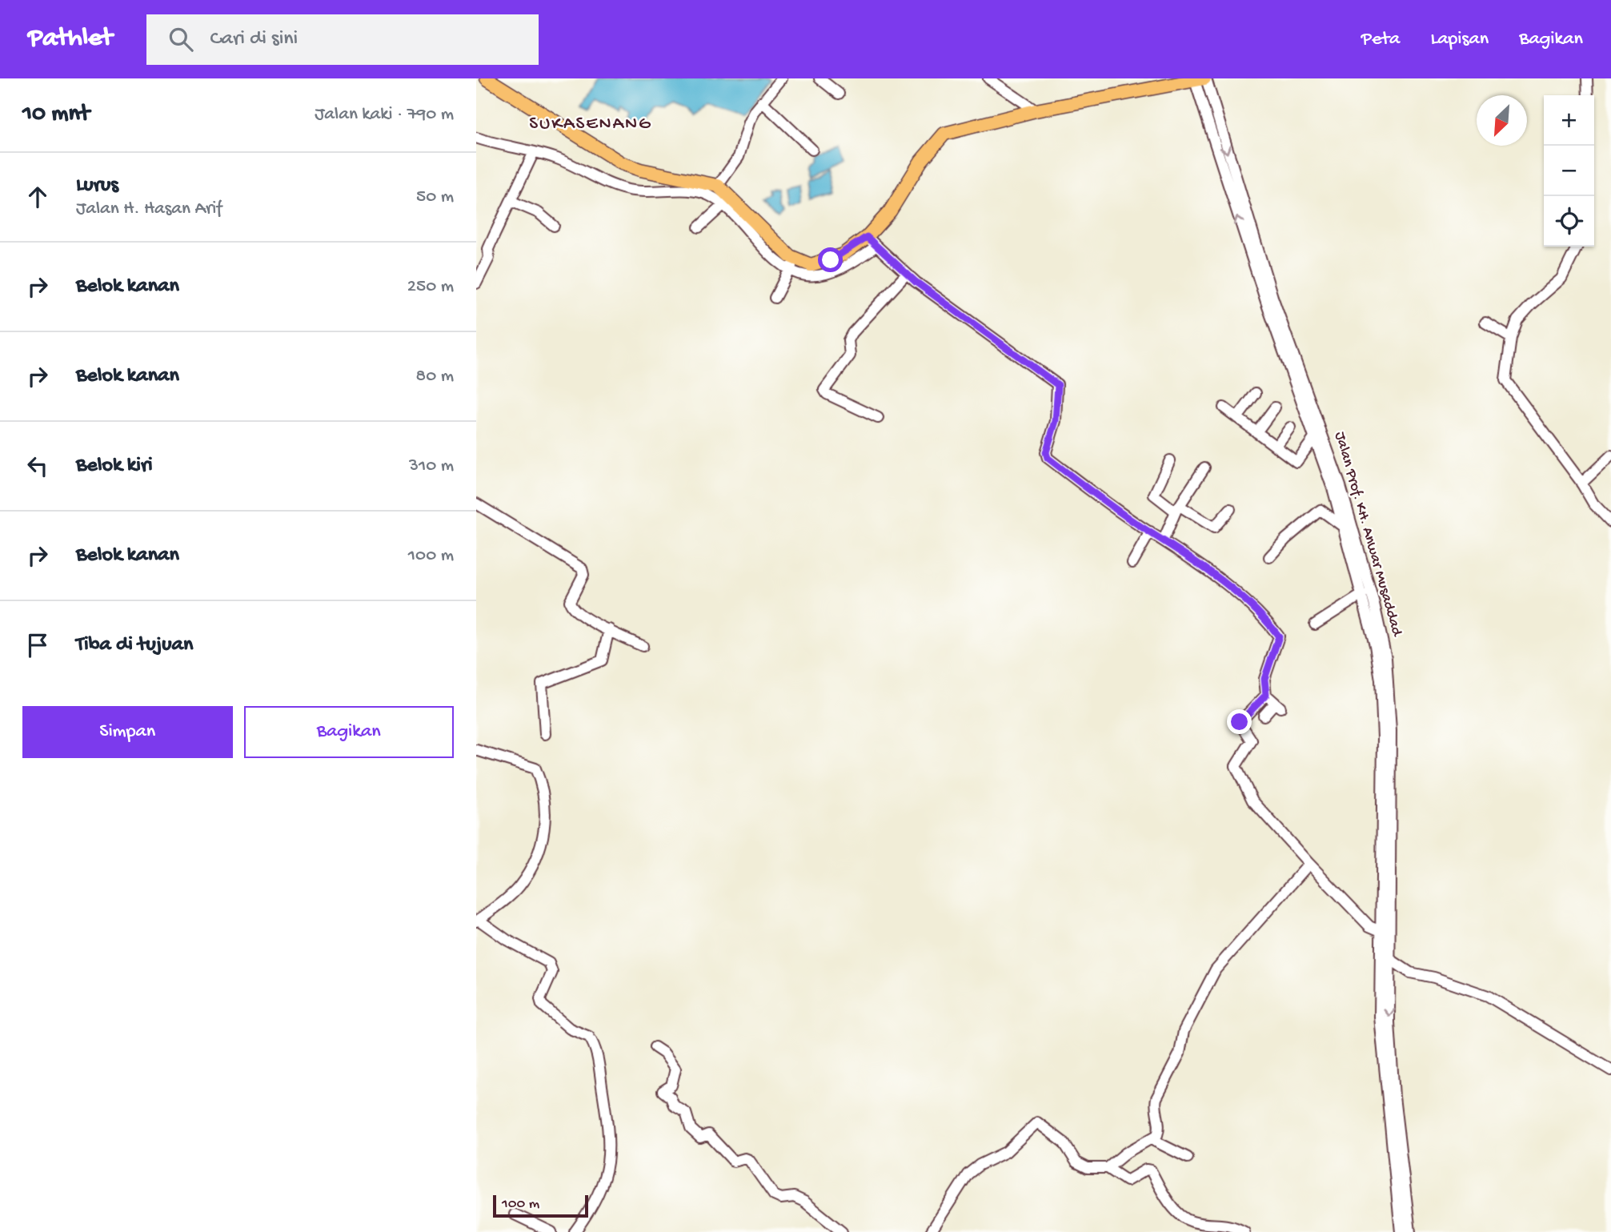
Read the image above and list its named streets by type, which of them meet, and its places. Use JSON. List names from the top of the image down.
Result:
{
  "streets": {
    "street": ["Jalan Prof. KH. Anwar Musaddad"]
  },
  "districts": ["SUKASENANG"],
  "scale_bar": "100 m",
  "north": "bottom left",
  "page": {
    "header": "Pathlet",
    "search": "Cari di sini",
    "nav": ["Peta", "Lapisan", "Bagikan"],
    "heading": ["10 mnt", "Jalan kaki · 790 m"],
    "map_buttons": ["+", "−"],
    "list": [
      ["Lurus", "Jalan H. Hasan Arif", "50 m"],
      ["Belok kanan", "250 m"],
      ["Belok kanan", "80 m"],
      ["Belok kiri", "310 m"],
      ["Belok kanan", "100 m"],
      "Tiba di tujuan"
    ],
    "buttons": ["Simpan", "Bagikan"],
    "scale": "100 m"
  }
}
